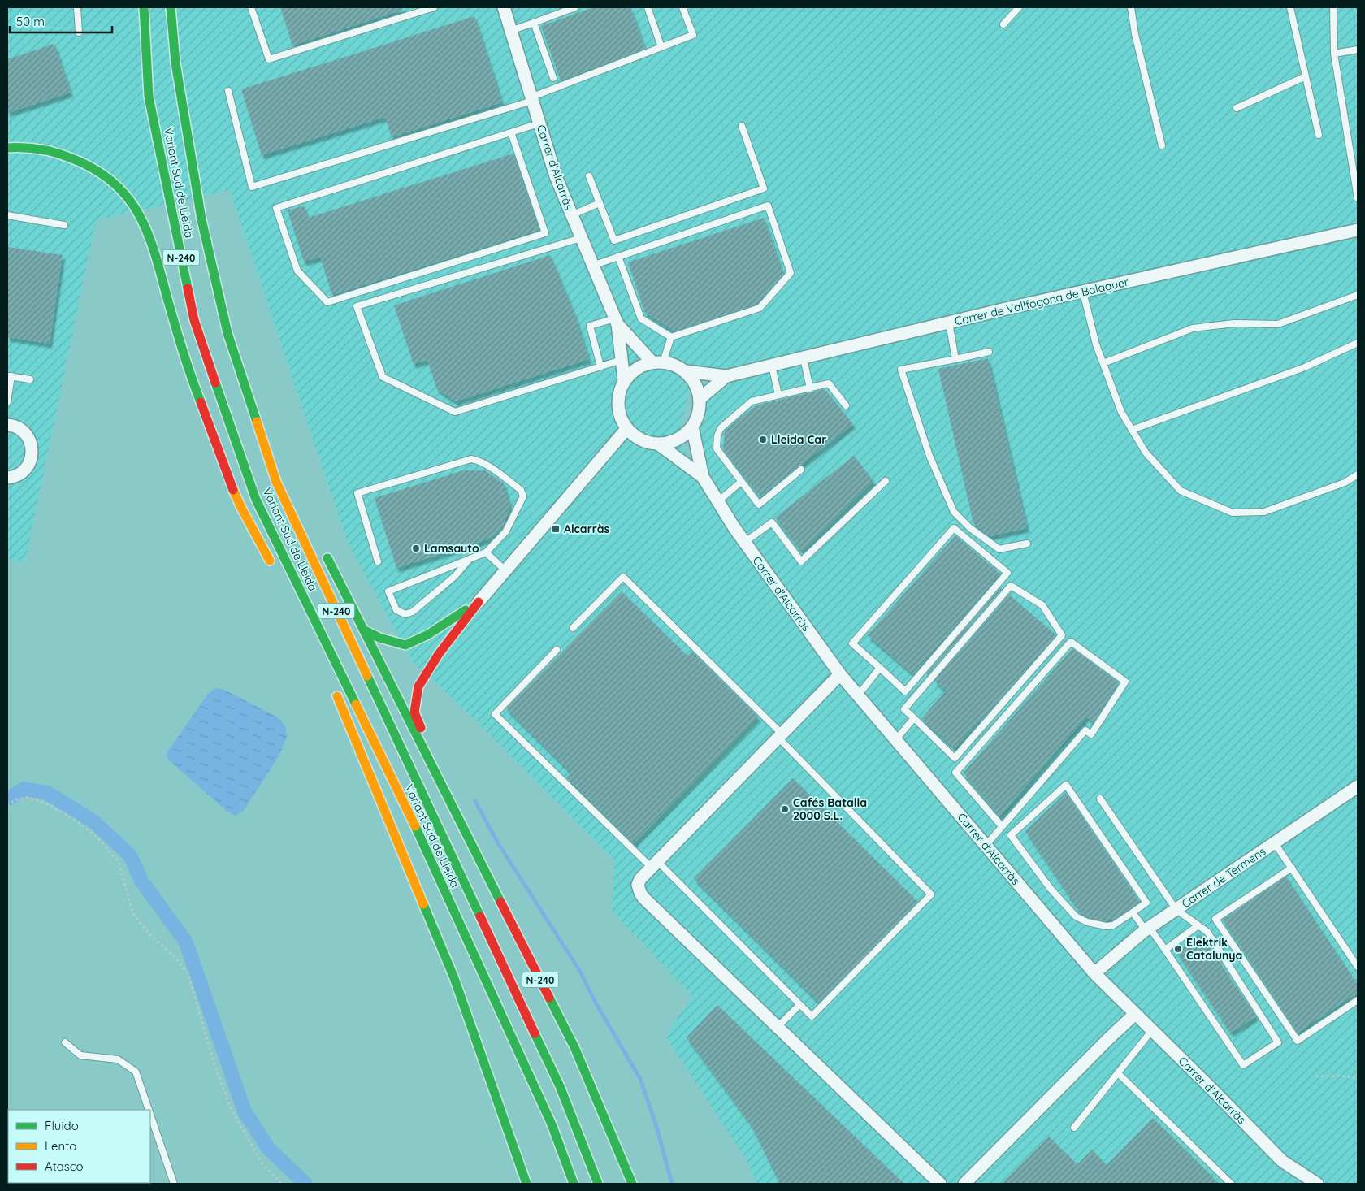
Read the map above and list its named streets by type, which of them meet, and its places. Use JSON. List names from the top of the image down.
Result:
{
  "streets": {
    "highway": ["Variant Sud de Lleida", "N-240"],
    "street": ["Carrer d'Alcarràs", "Carrer de Vallfogona de Balaguer", "Carrer de Térmens"]
  },
  "crossings": [
    ["Carrer d'Alcarràs", "Carrer de Térmens"],
    ["Variant Sud de Lleida", "N-240"]
  ],
  "places": {
    "other": [
      "Lleida Car",
      "Lamsauto",
      "Cafés Batalla 2000 S.L.",
      "Elektrik Catalunya"
    ],
    "transit": ["Alcarràs"]
  },
  "legend": ["Fluido", "Lento", "Atasco"],
  "scale_bar": "50 m"
}
